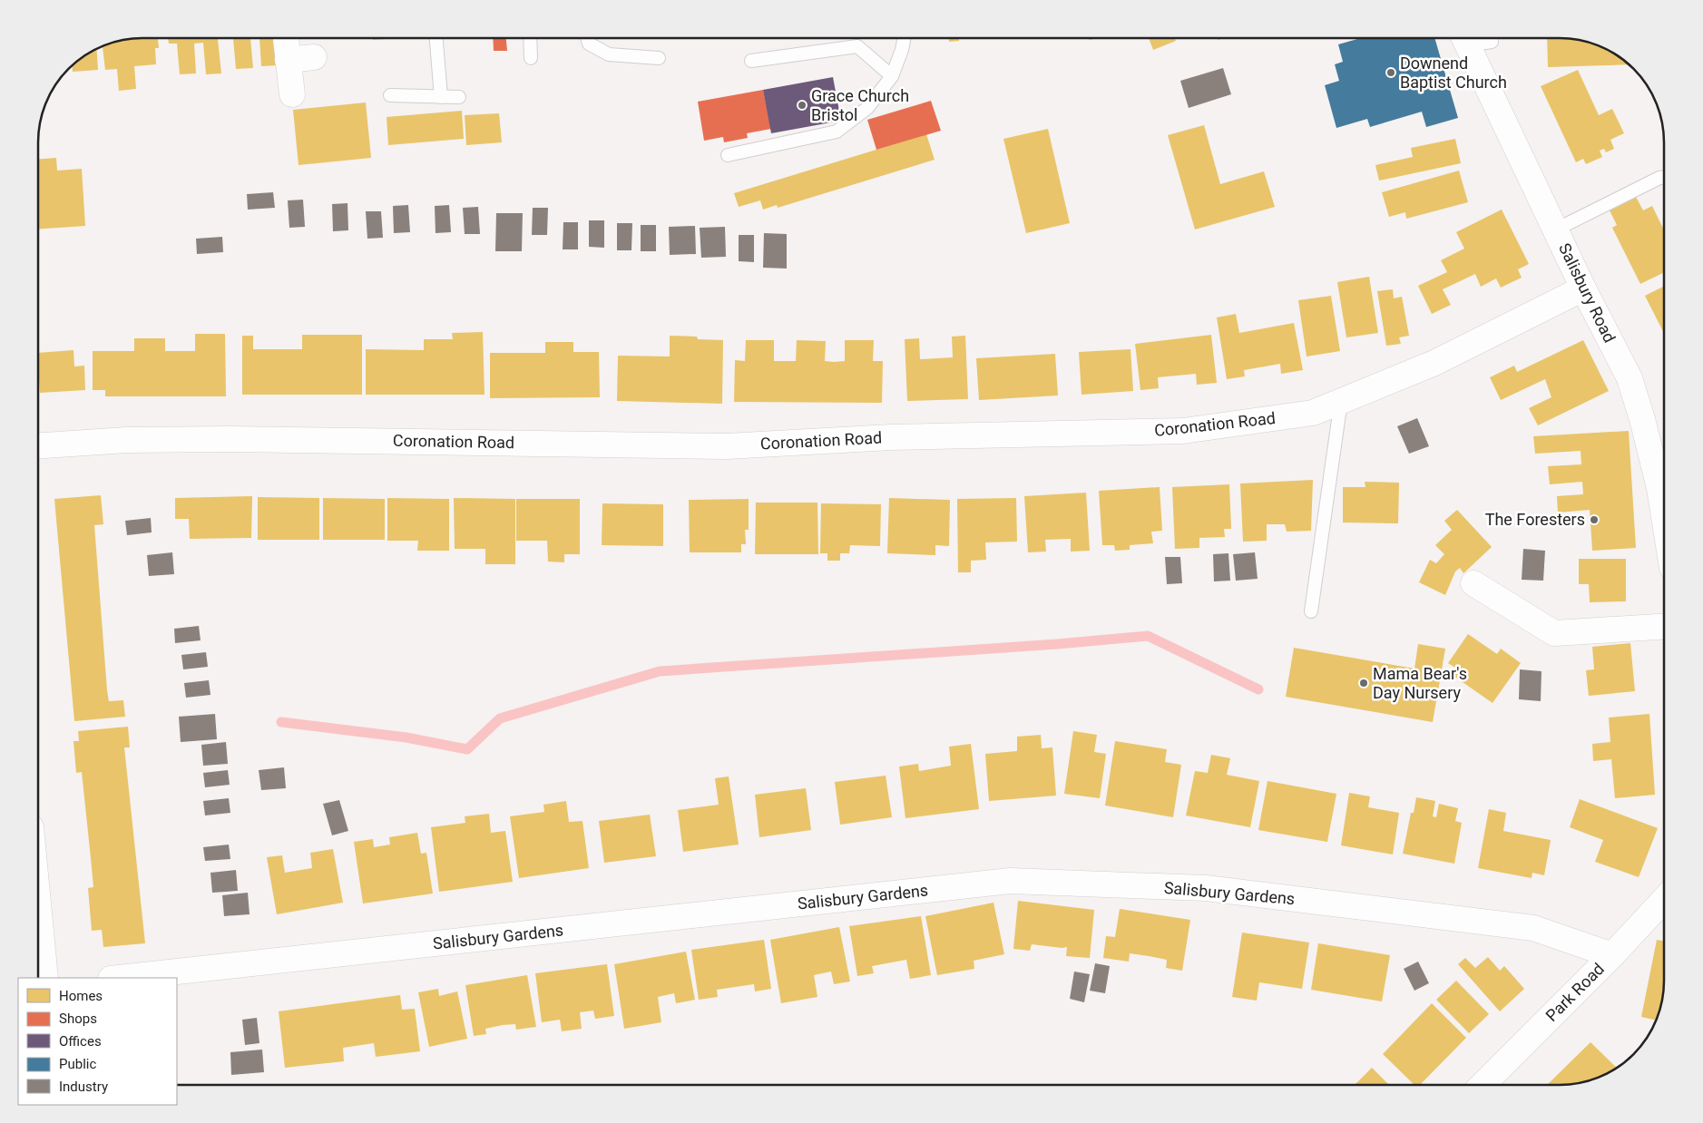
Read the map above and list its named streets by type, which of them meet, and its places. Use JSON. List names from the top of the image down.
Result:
{
  "streets": {
    "street": [
      "Salisbury Road",
      "Coronation Road",
      "Salisbury Gardens",
      "Park Road"
    ]
  },
  "crossings": [
    ["Salisbury Road", "Coronation Road"],
    ["Salisbury Gardens", "Park Road"]
  ],
  "places": [
    "Downend Baptist Church",
    "Grace Church Bristol",
    "The Foresters",
    "Mama Bear's Day Nursery"
  ],
  "legend": [
    "Homes",
    "Shops",
    "Offices",
    "Public",
    "Industry"
  ]
}
